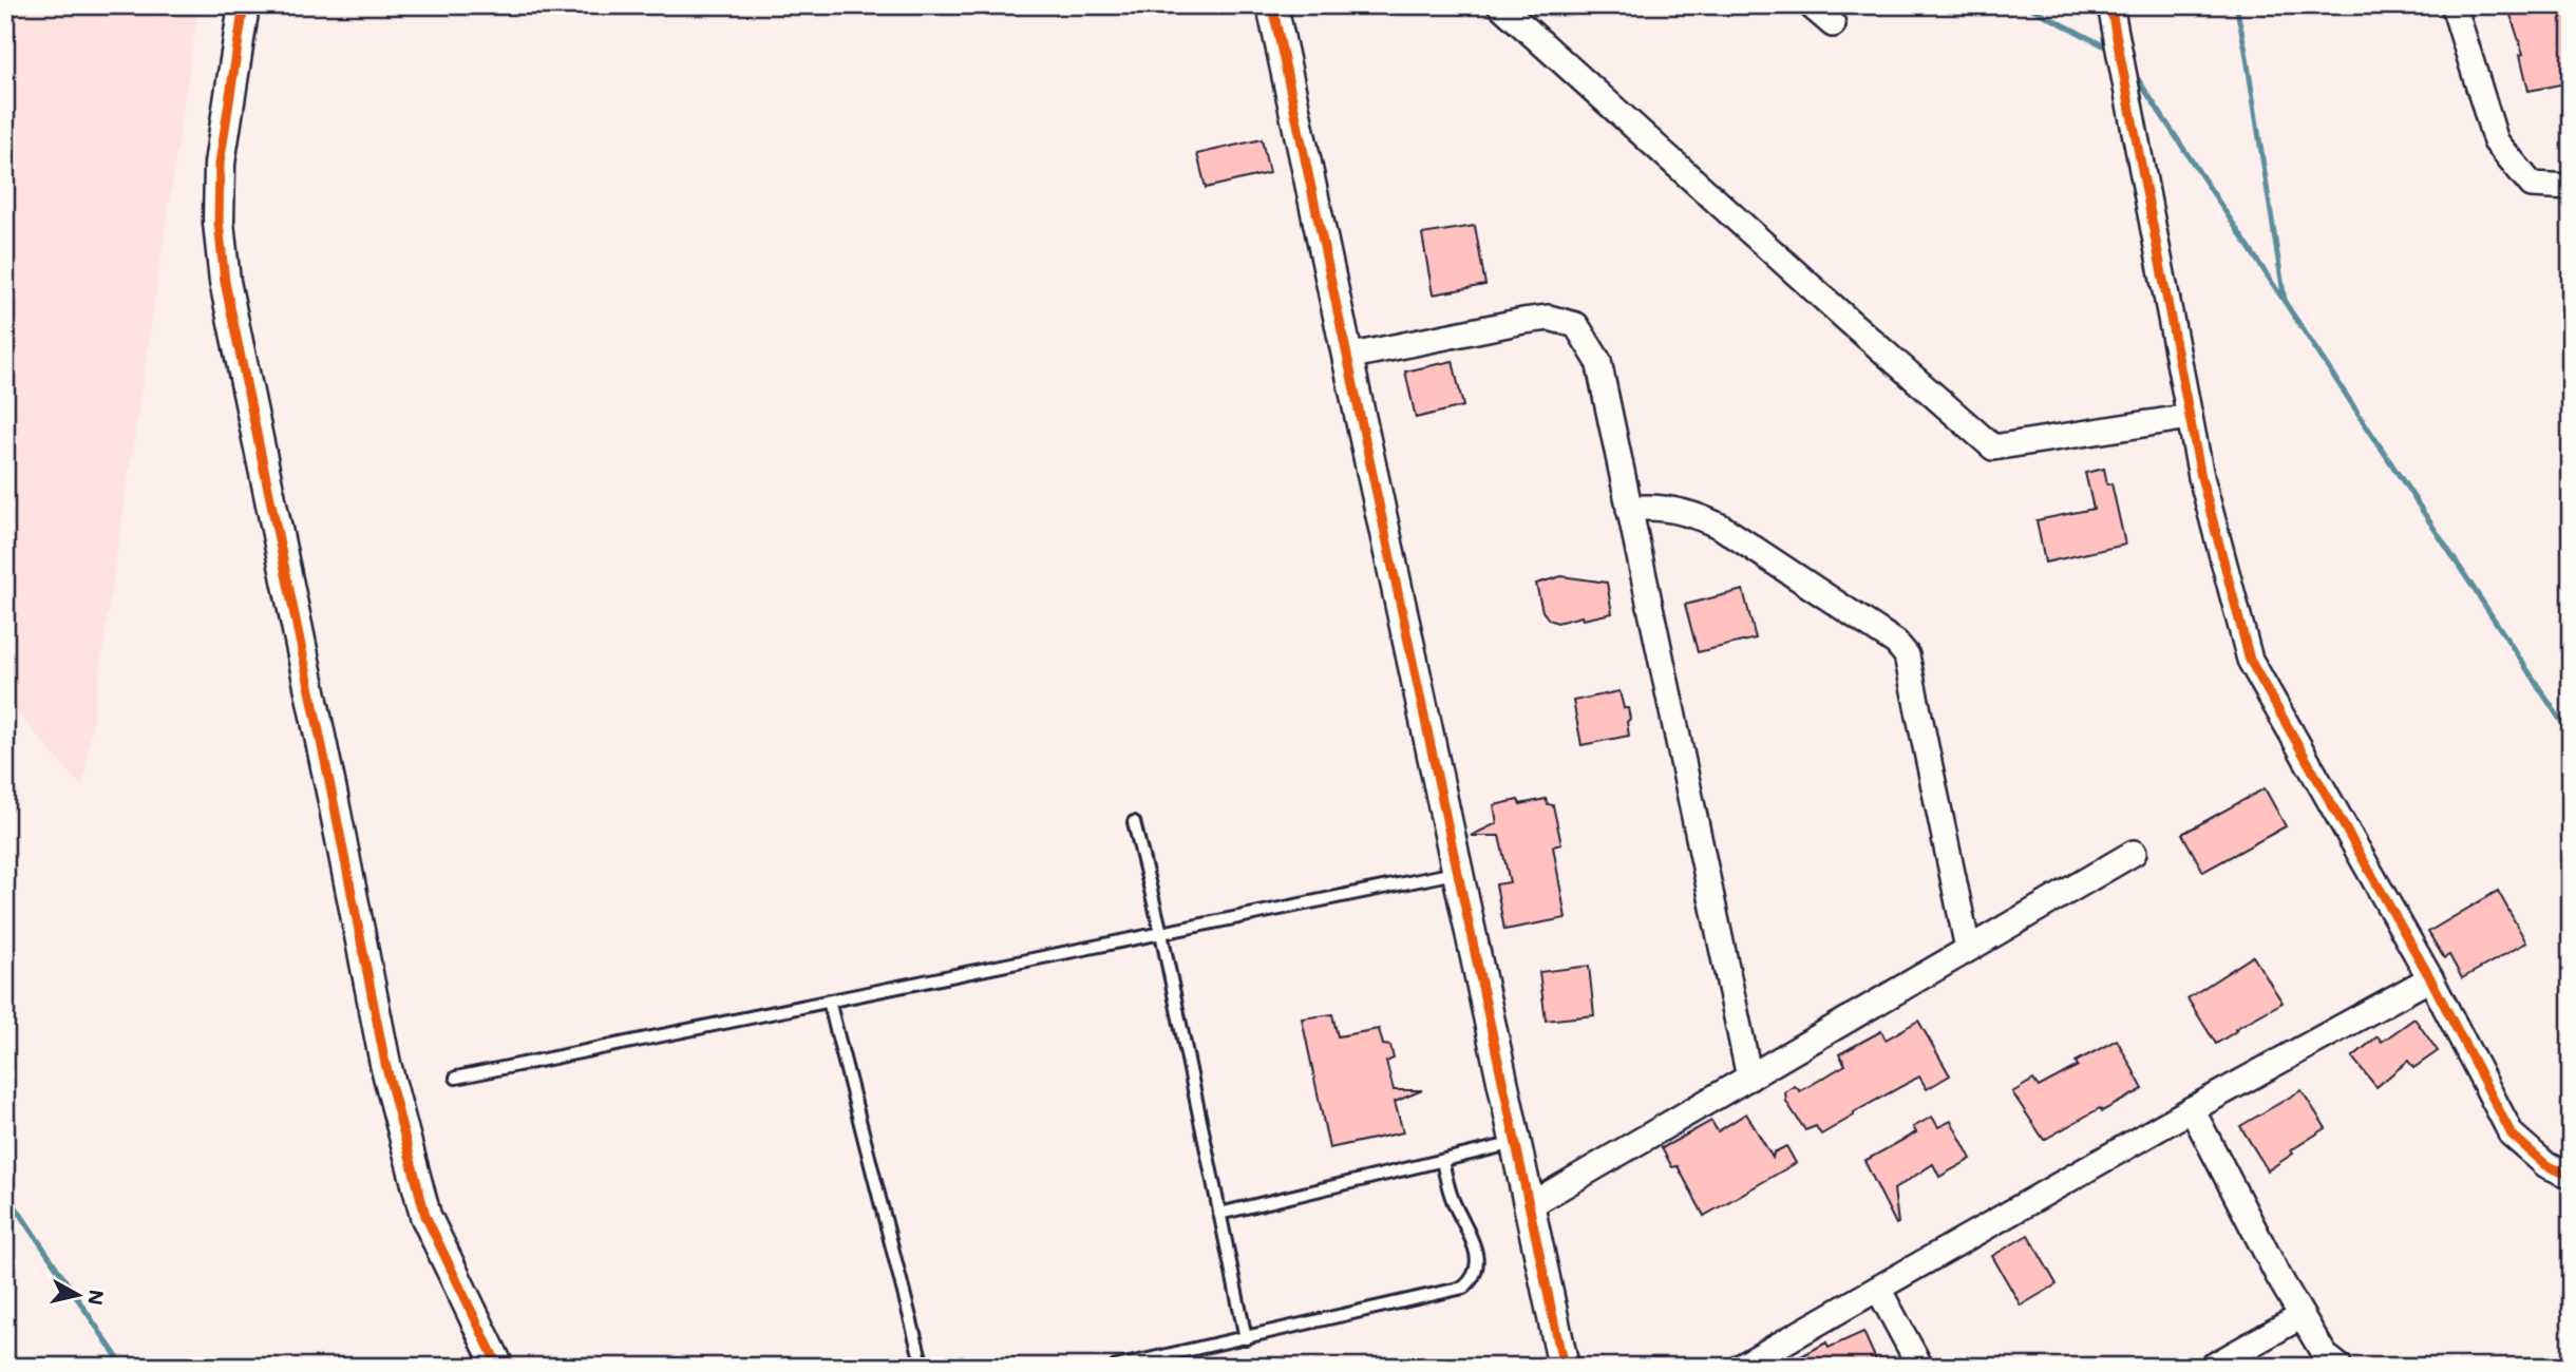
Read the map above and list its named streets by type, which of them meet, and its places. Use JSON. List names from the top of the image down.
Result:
{
  "north": "right"
}
